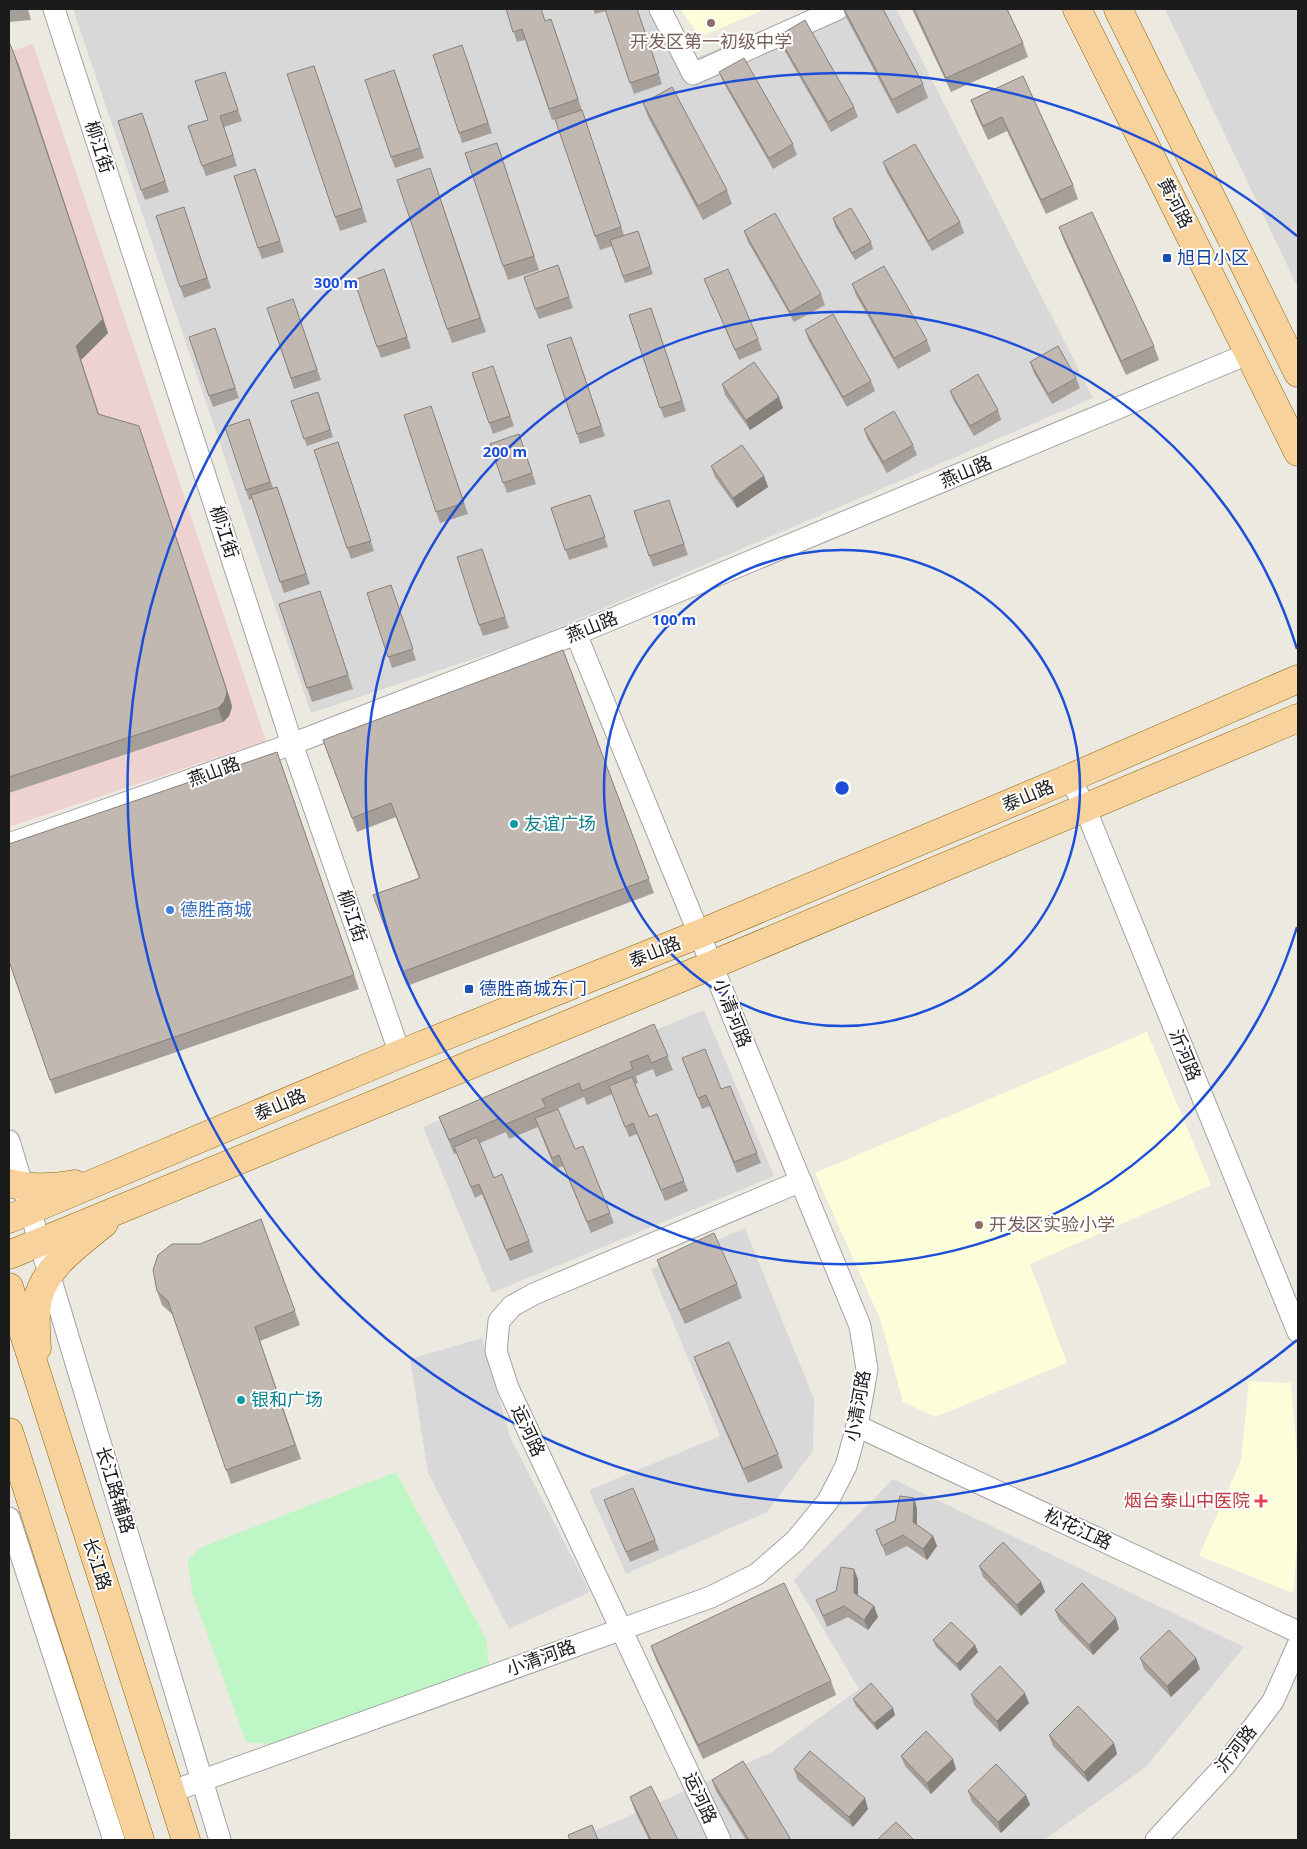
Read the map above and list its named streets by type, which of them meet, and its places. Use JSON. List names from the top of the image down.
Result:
{
  "streets": {
    "main road": ["黄河路", "泰山路", "长江路"],
    "street": [
      "柳江街",
      "燕山路",
      "小清河路",
      "沂河路",
      "运河路",
      "长江路辅路",
      "松花江路"
    ]
  },
  "crossings": [
    ["柳江街", "燕山路"],
    ["柳江街", "泰山路"],
    ["黄河路", "燕山路"],
    ["燕山路", "小清河路"],
    ["泰山路", "小清河路"],
    ["泰山路", "沂河路"],
    ["泰山路", "长江路辅路"],
    ["小清河路", "运河路"],
    ["小清河路", "长江路辅路"],
    ["小清河路", "松花江路"],
    ["小清河路", "长江路"]
  ],
  "places": {
    "other": [
      "开发区第一初级中学",
      "友谊广场",
      "德胜商城",
      "开发区实验小学",
      "银和广场"
    ],
    "transit": ["旭日小区", "德胜商城东门"],
    "health": ["烟台泰山中医院"]
  },
  "rings": ["300 m", "200 m", "100 m"]
}
